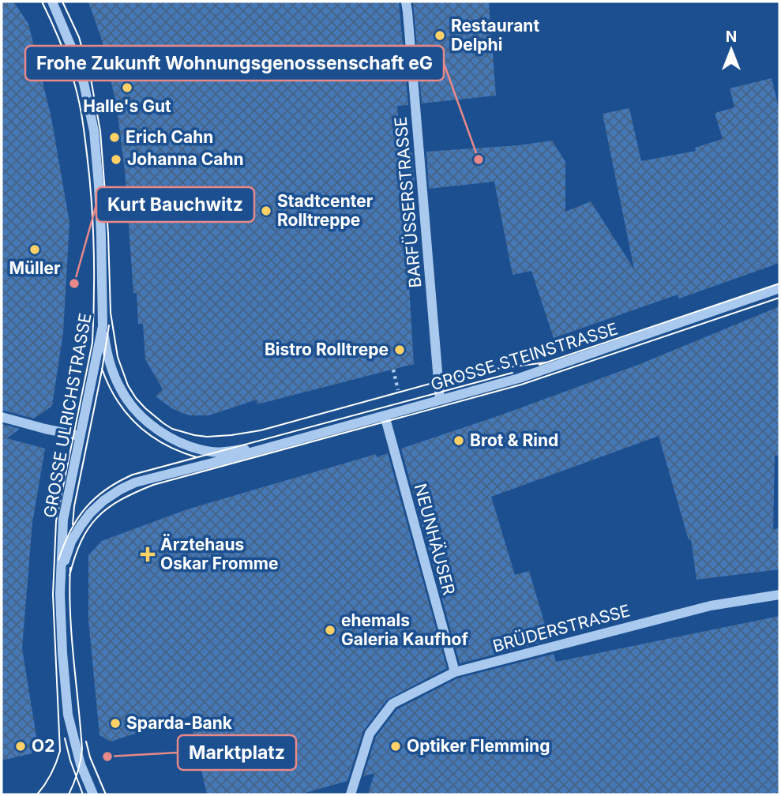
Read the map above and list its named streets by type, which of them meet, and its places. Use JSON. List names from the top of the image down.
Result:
{
  "streets": {
    "street": [
      "BARFÜSSERSTRASSE",
      "GROSSE STEINSTRASSE",
      "GROSSE ULRICHSTRASSE",
      "NEUNHÄUSER",
      "BRÜDERSTRASSE"
    ]
  },
  "crossings": [
    ["BARFÜSSERSTRASSE", "GROSSE STEINSTRASSE"],
    ["GROSSE STEINSTRASSE", "GROSSE ULRICHSTRASSE"],
    ["GROSSE STEINSTRASSE", "NEUNHÄUSER"],
    ["NEUNHÄUSER", "BRÜDERSTRASSE"]
  ],
  "places": {
    "other": [
      "Restaurant Delphi",
      "Halle's Gut",
      "Erich Cahn",
      "Johanna Cahn",
      "Frohe Zukunft Wohnungsgenossenschaft eG",
      "Stadtcenter Rolltreppe",
      "Müller",
      "Kurt Bauchwitz",
      "Bistro Rolltrepe",
      "Brot & Rind",
      "ehemals Galeria Kaufhof",
      "Sparda-Bank",
      "O2",
      "Optiker Flemming",
      "Marktplatz"
    ],
    "health": ["Ärztehaus Oskar Fromme"]
  },
  "north": "top"
}
